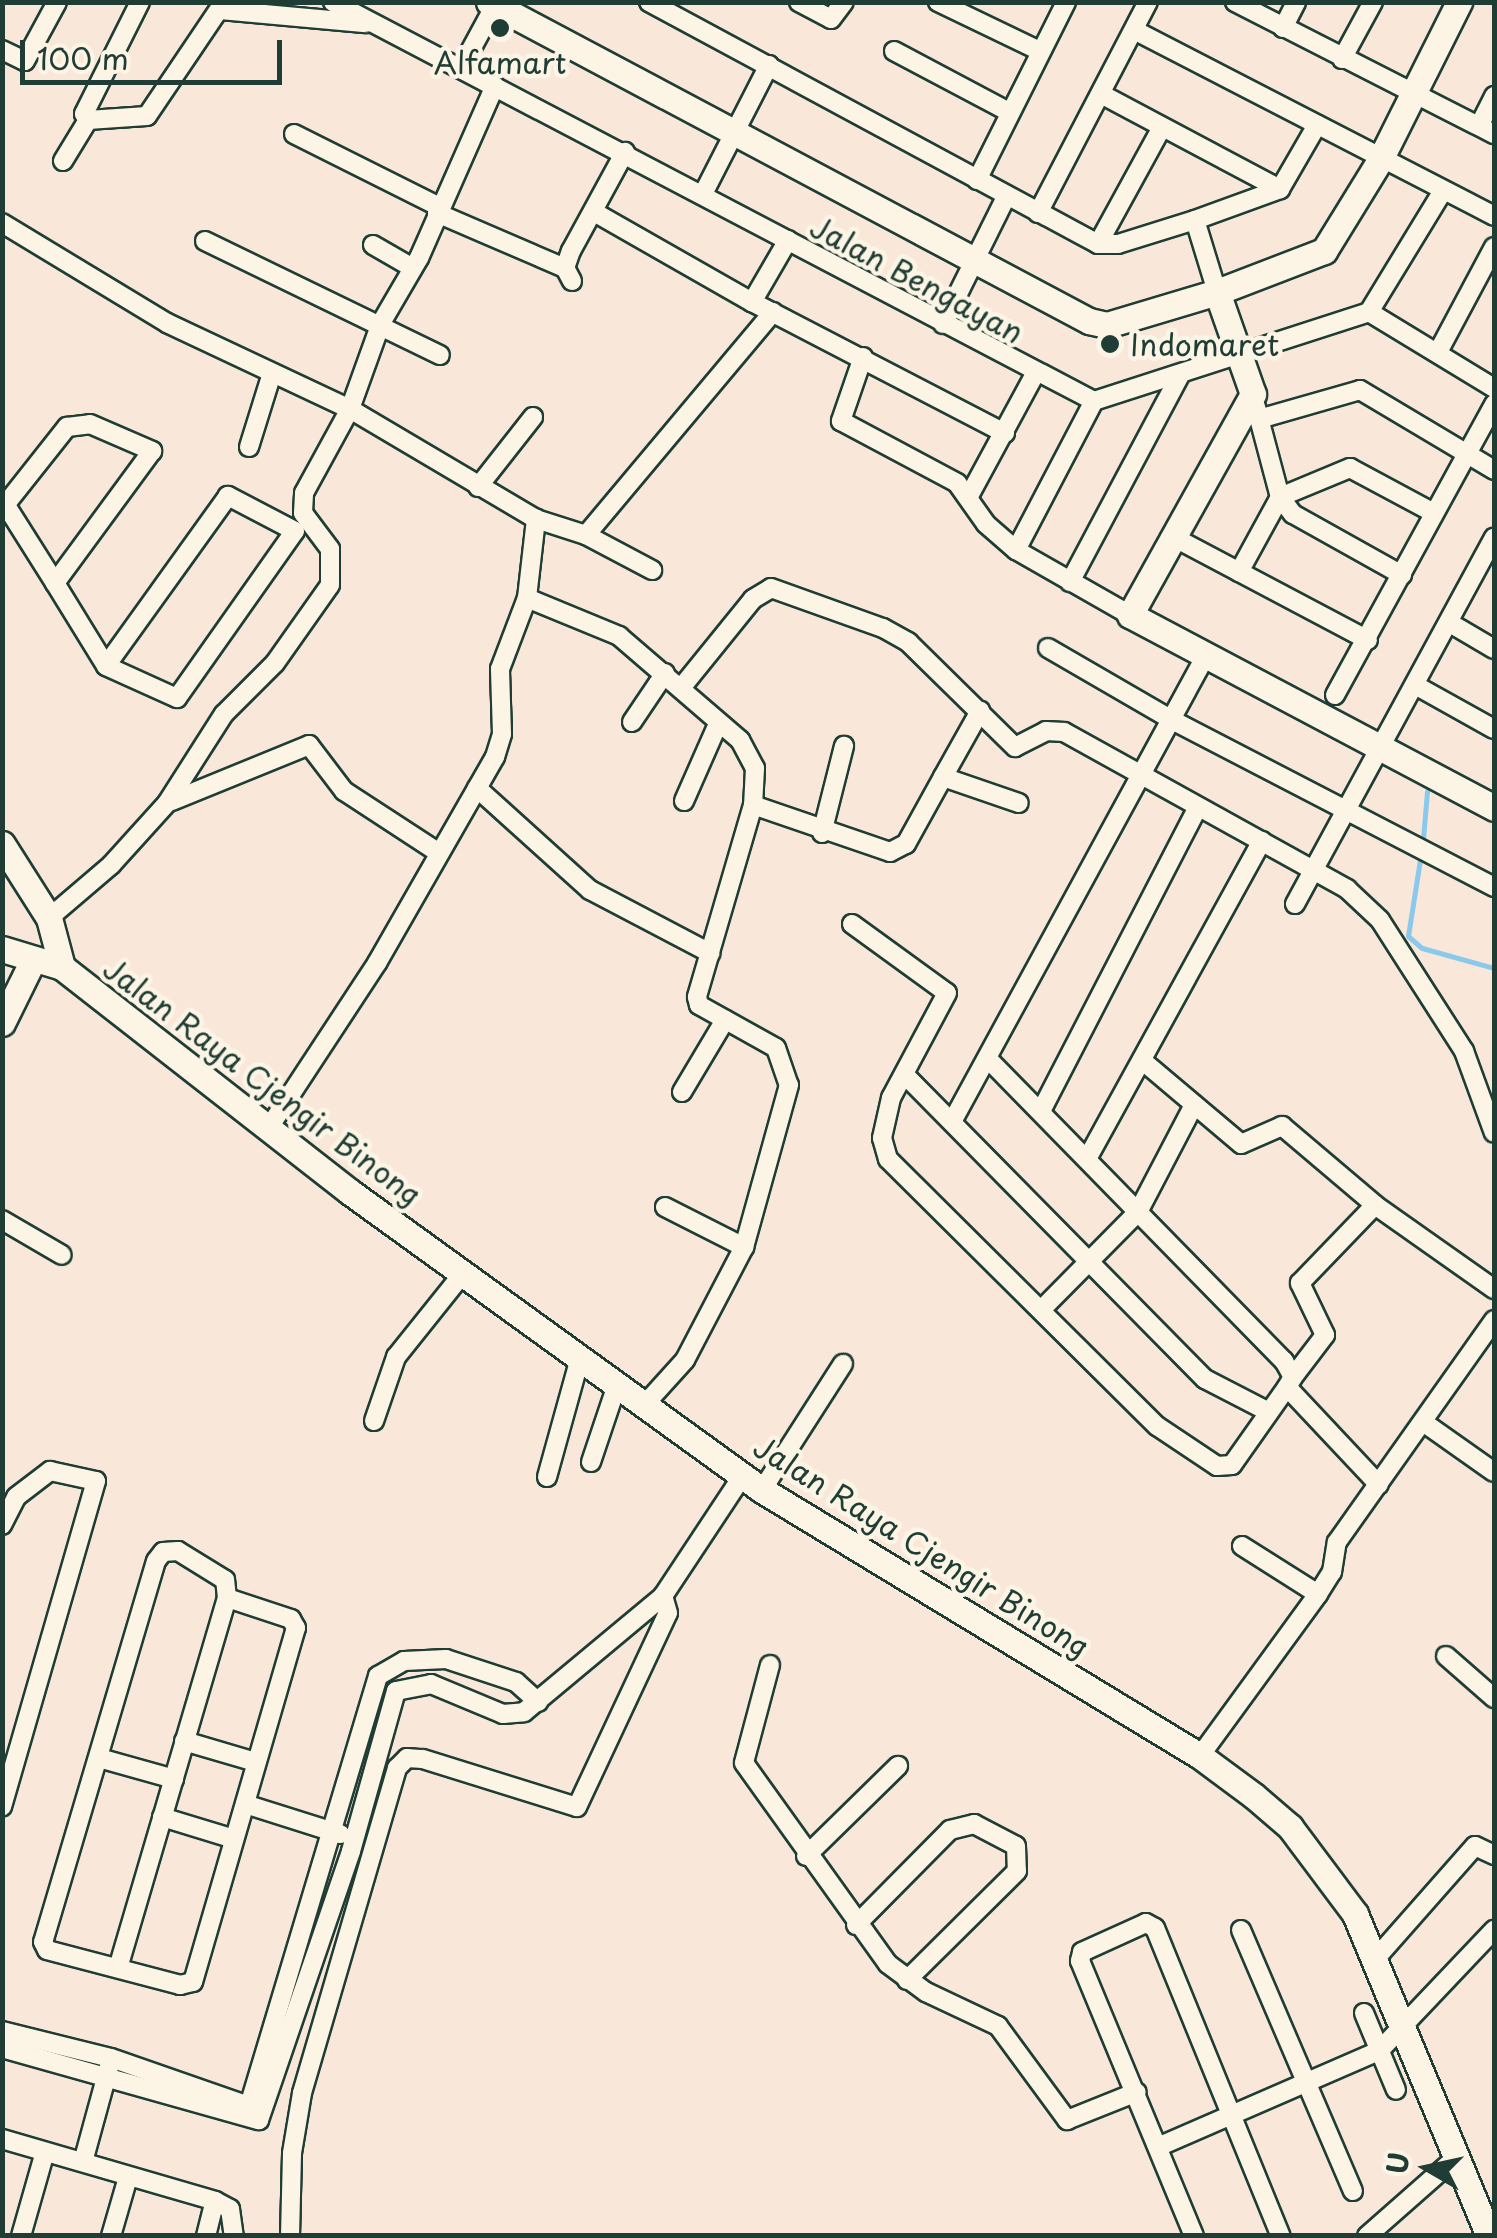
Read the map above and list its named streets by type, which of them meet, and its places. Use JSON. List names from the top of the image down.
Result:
{
  "streets": {
    "street": ["Jalan Bengayan", "Jalan Raya Cjengir Binong"]
  },
  "places": ["Alfamart", "Indomaret"],
  "scale_bar": "100 m",
  "north": "left"
}
